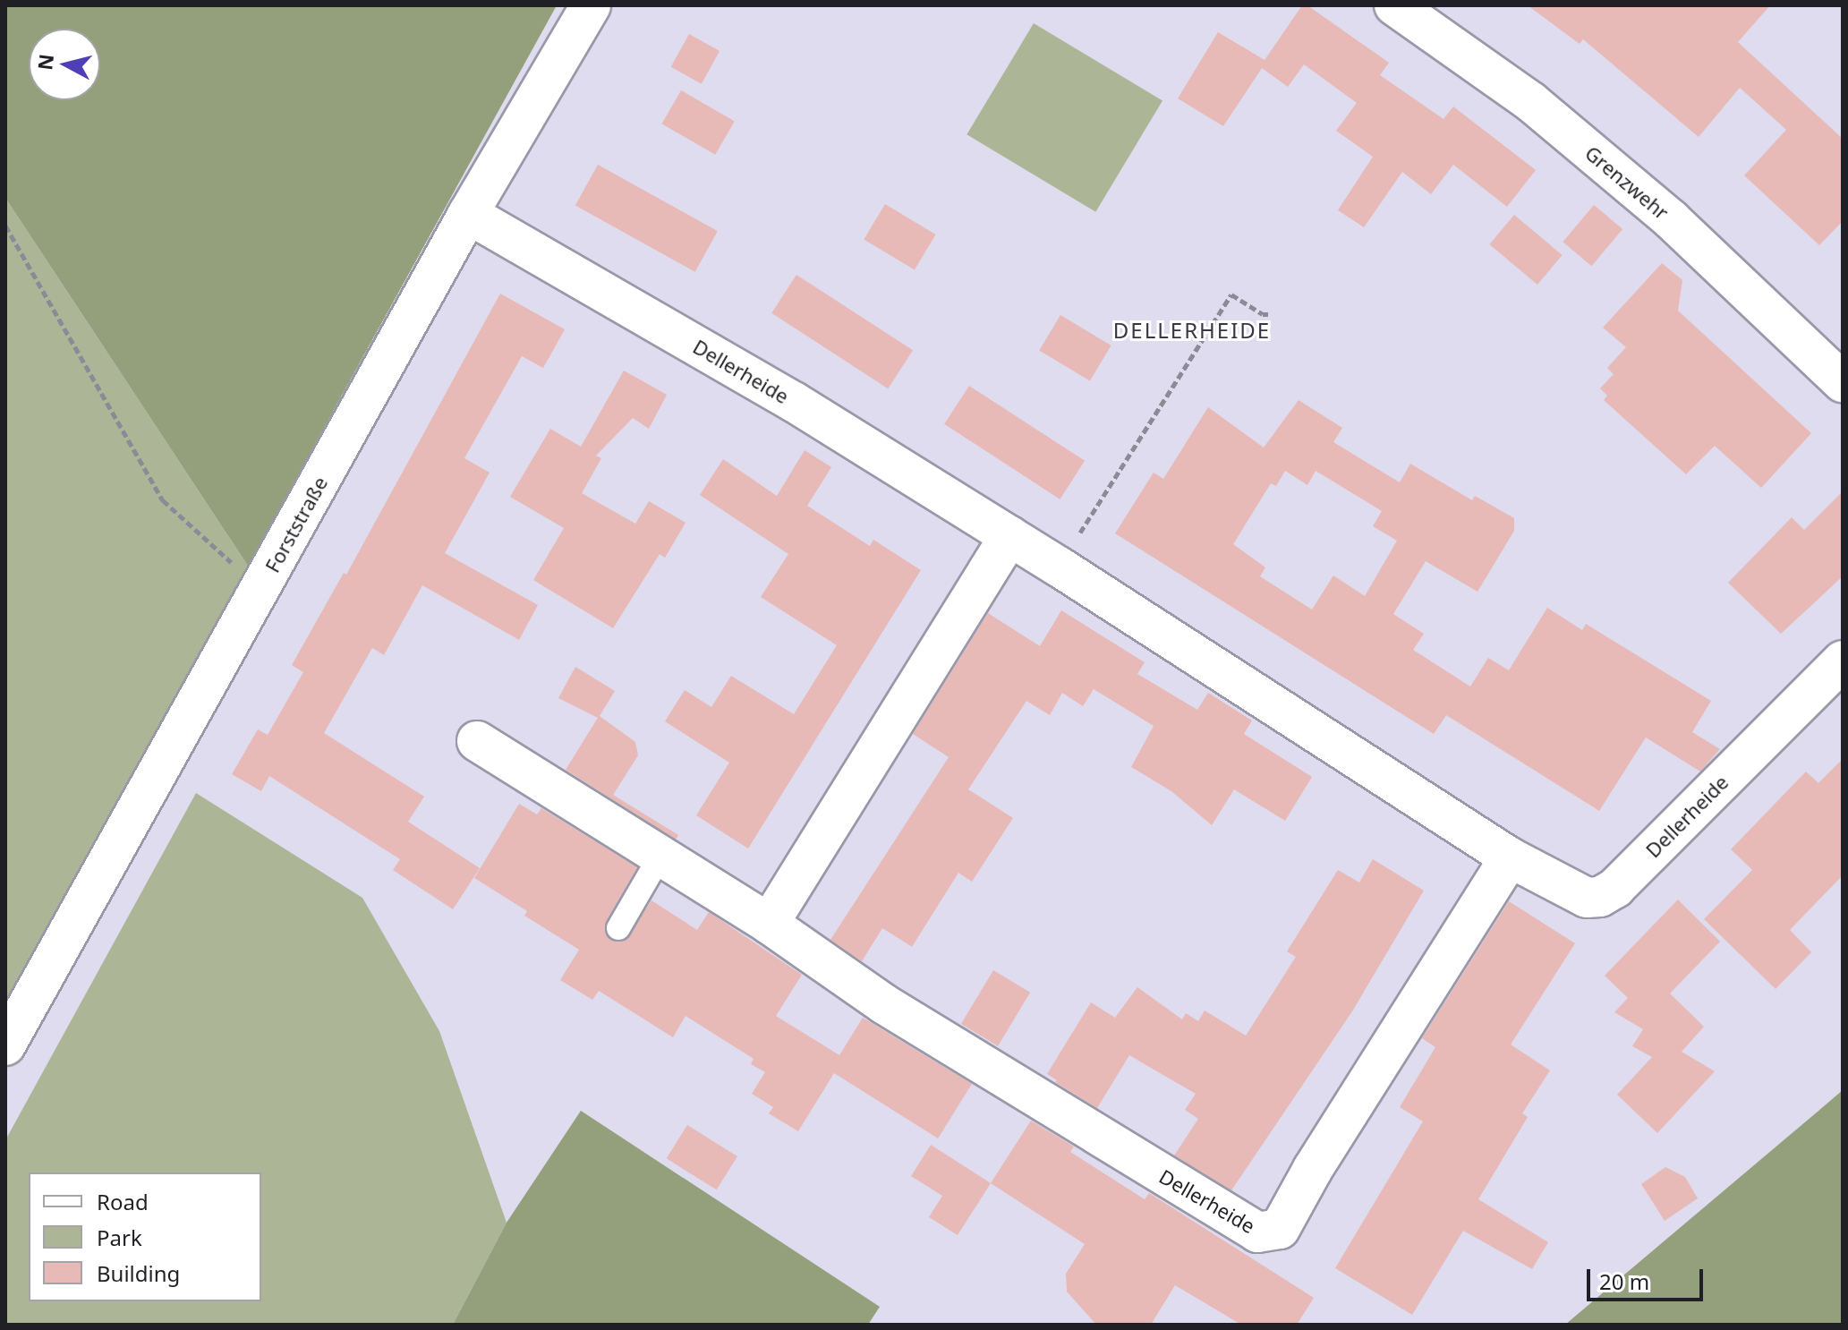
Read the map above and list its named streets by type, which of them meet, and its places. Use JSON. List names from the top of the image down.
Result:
{
  "streets": {
    "street": ["Grenzwehr", "Dellerheide", "Forststraße"]
  },
  "crossings": [
    ["Dellerheide", "Forststraße"]
  ],
  "districts": ["DELLERHEIDE"],
  "legend": ["Road", "Park", "Building"],
  "scale_bar": "20 m",
  "north": "left"
}
